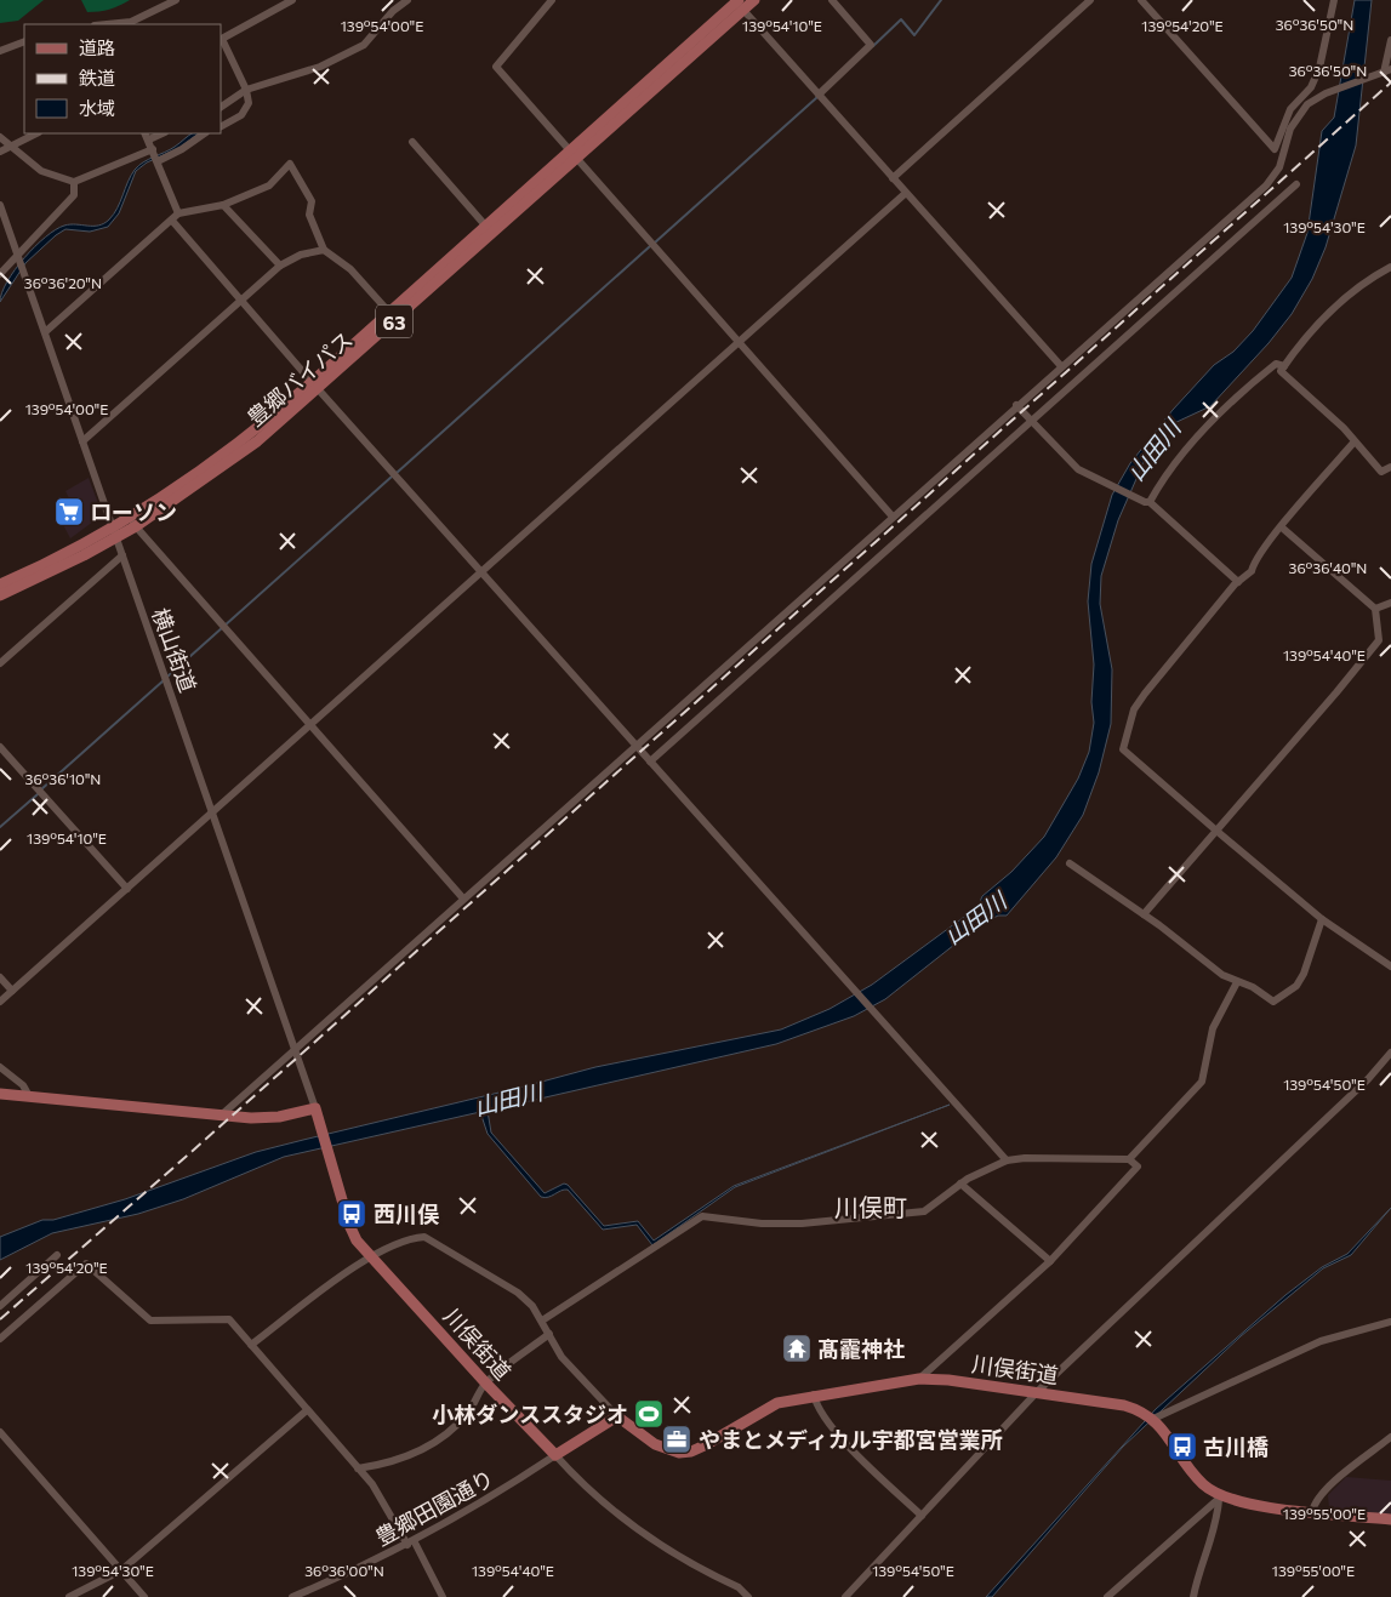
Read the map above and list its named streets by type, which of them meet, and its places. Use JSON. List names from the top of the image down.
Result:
{
  "streets": {
    "main road": ["63", "豊郷バイパス", "川俣街道"],
    "street": ["横山街道", "豊郷田園通り"]
  },
  "crossings": [
    ["豊郷バイパス", "横山街道"],
    ["横山街道", "川俣街道"],
    ["川俣街道", "豊郷田園通り"]
  ],
  "districts": ["川俣町"],
  "water": ["山田川"],
  "places": {
    "supermarket": ["ローソン"],
    "bus stop": ["西川俣", "古川橋"],
    "temple": ["髙靇神社"],
    "sports": ["小林ダンススタジオ"],
    "office": ["やまとメディカル宇都宮営業所"]
  },
  "legend": ["道路", "鉄道", "水域"],
  "coordinates": [
    "36°36'50\"N",
    "139°54'00\"E",
    "139°54'10\"E",
    "139°54'20\"E",
    "139°54'30\"E",
    "36°36'20\"N",
    "36°36'40\"N",
    "139°54'40\"E",
    "36°36'10\"N",
    "139°54'50\"E",
    "139°55'00\"E",
    "36°36'00\"N"
  ]
}
